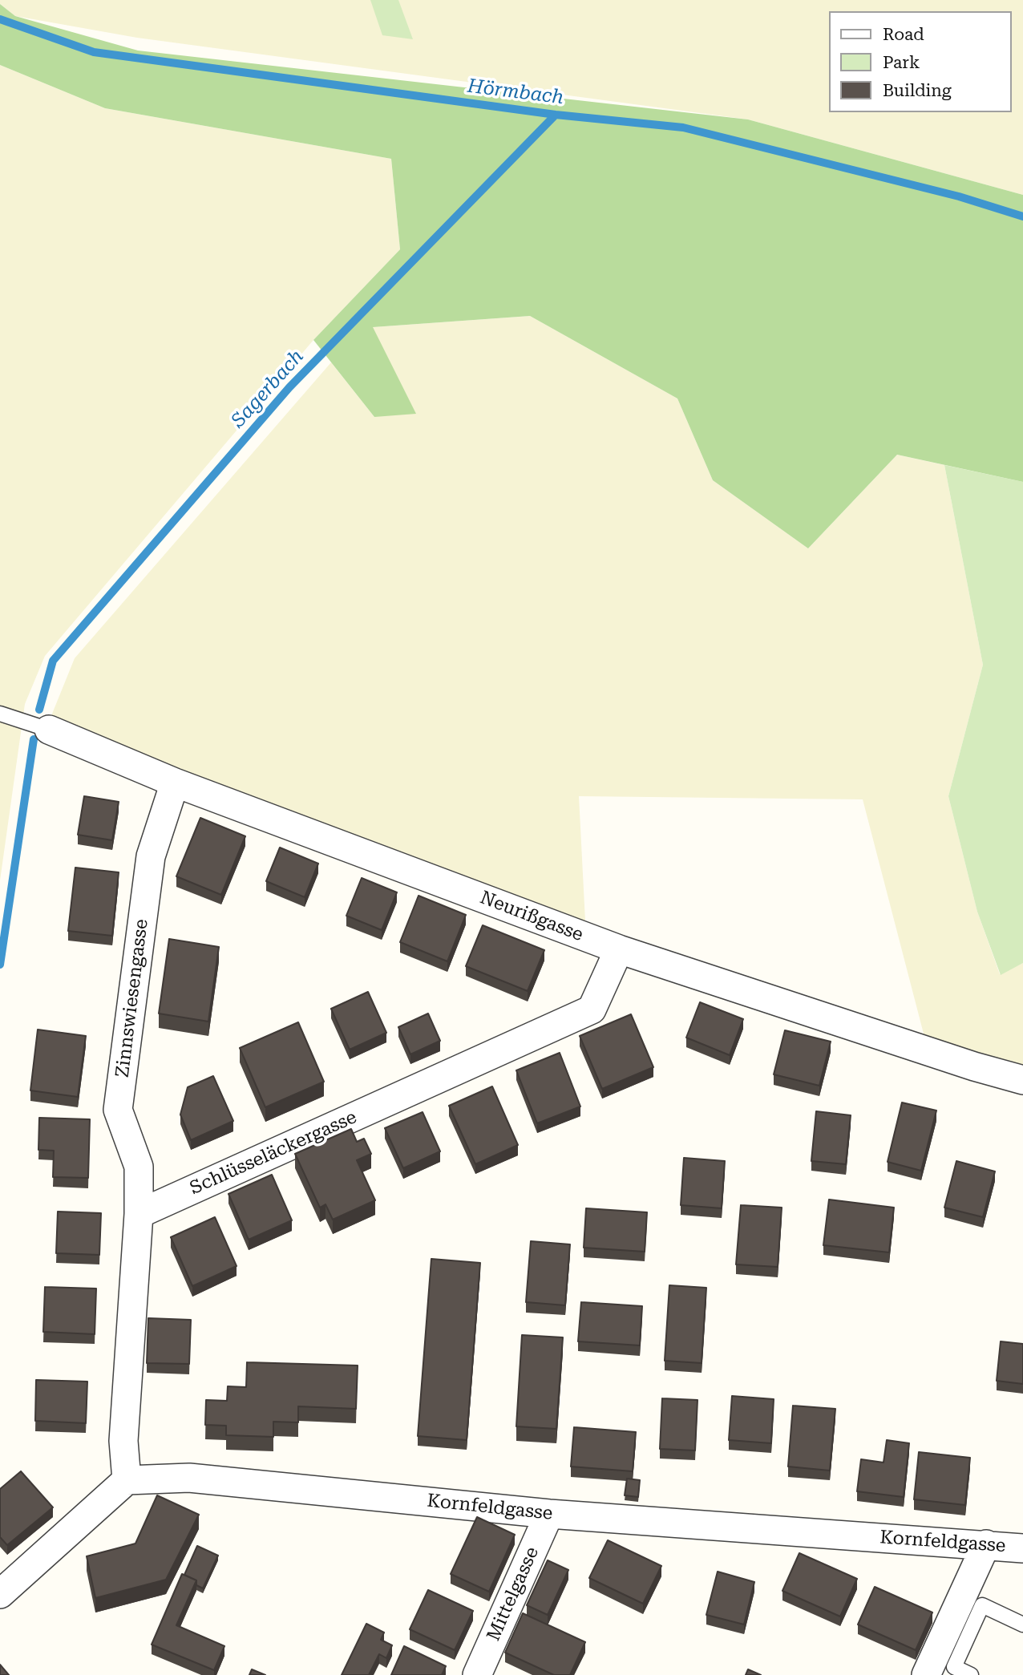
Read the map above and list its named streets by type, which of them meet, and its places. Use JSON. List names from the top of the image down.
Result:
{
  "streets": {
    "street": [
      "Neurißgasse",
      "Zinnswiesengasse",
      "Schlüsseläckergasse",
      "Kornfeldgasse",
      "Mittelgasse"
    ]
  },
  "crossings": [
    ["Neurißgasse", "Zinnswiesengasse"],
    ["Neurißgasse", "Schlüsseläckergasse"],
    ["Zinnswiesengasse", "Schlüsseläckergasse"],
    ["Kornfeldgasse", "Mittelgasse"]
  ],
  "water": ["Hörmbach", "Sagerbach"],
  "legend": ["Road", "Park", "Building"]
}
